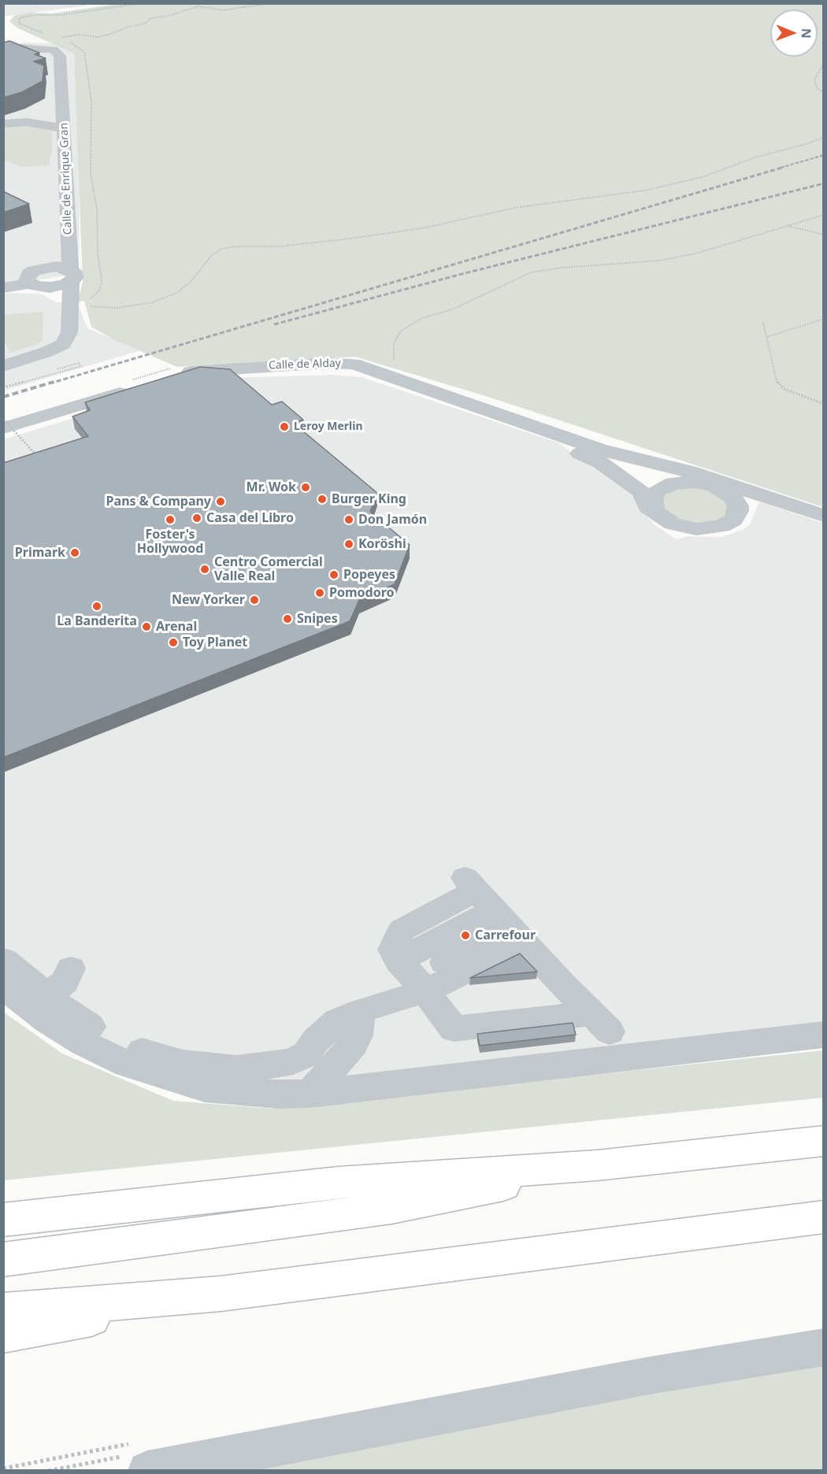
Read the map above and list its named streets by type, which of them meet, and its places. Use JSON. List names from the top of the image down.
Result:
{
  "streets": {
    "street": ["Calle de Enrique Gran", "Calle de Alday"]
  },
  "places": [
    "Leroy Merlin",
    "Mr. Wok",
    "Burger King",
    "Pans & Company",
    "Casa del Libro",
    "Foster's Hollywood",
    "Don Jamón",
    "Koröshi",
    "Primark",
    "Centro Comercial Valle Real",
    "Popeyes",
    "Pomodoro",
    "New Yorker",
    "La Banderita",
    "Snipes",
    "Arenal",
    "Toy Planet",
    "Carrefour"
  ],
  "north": "right"
}
